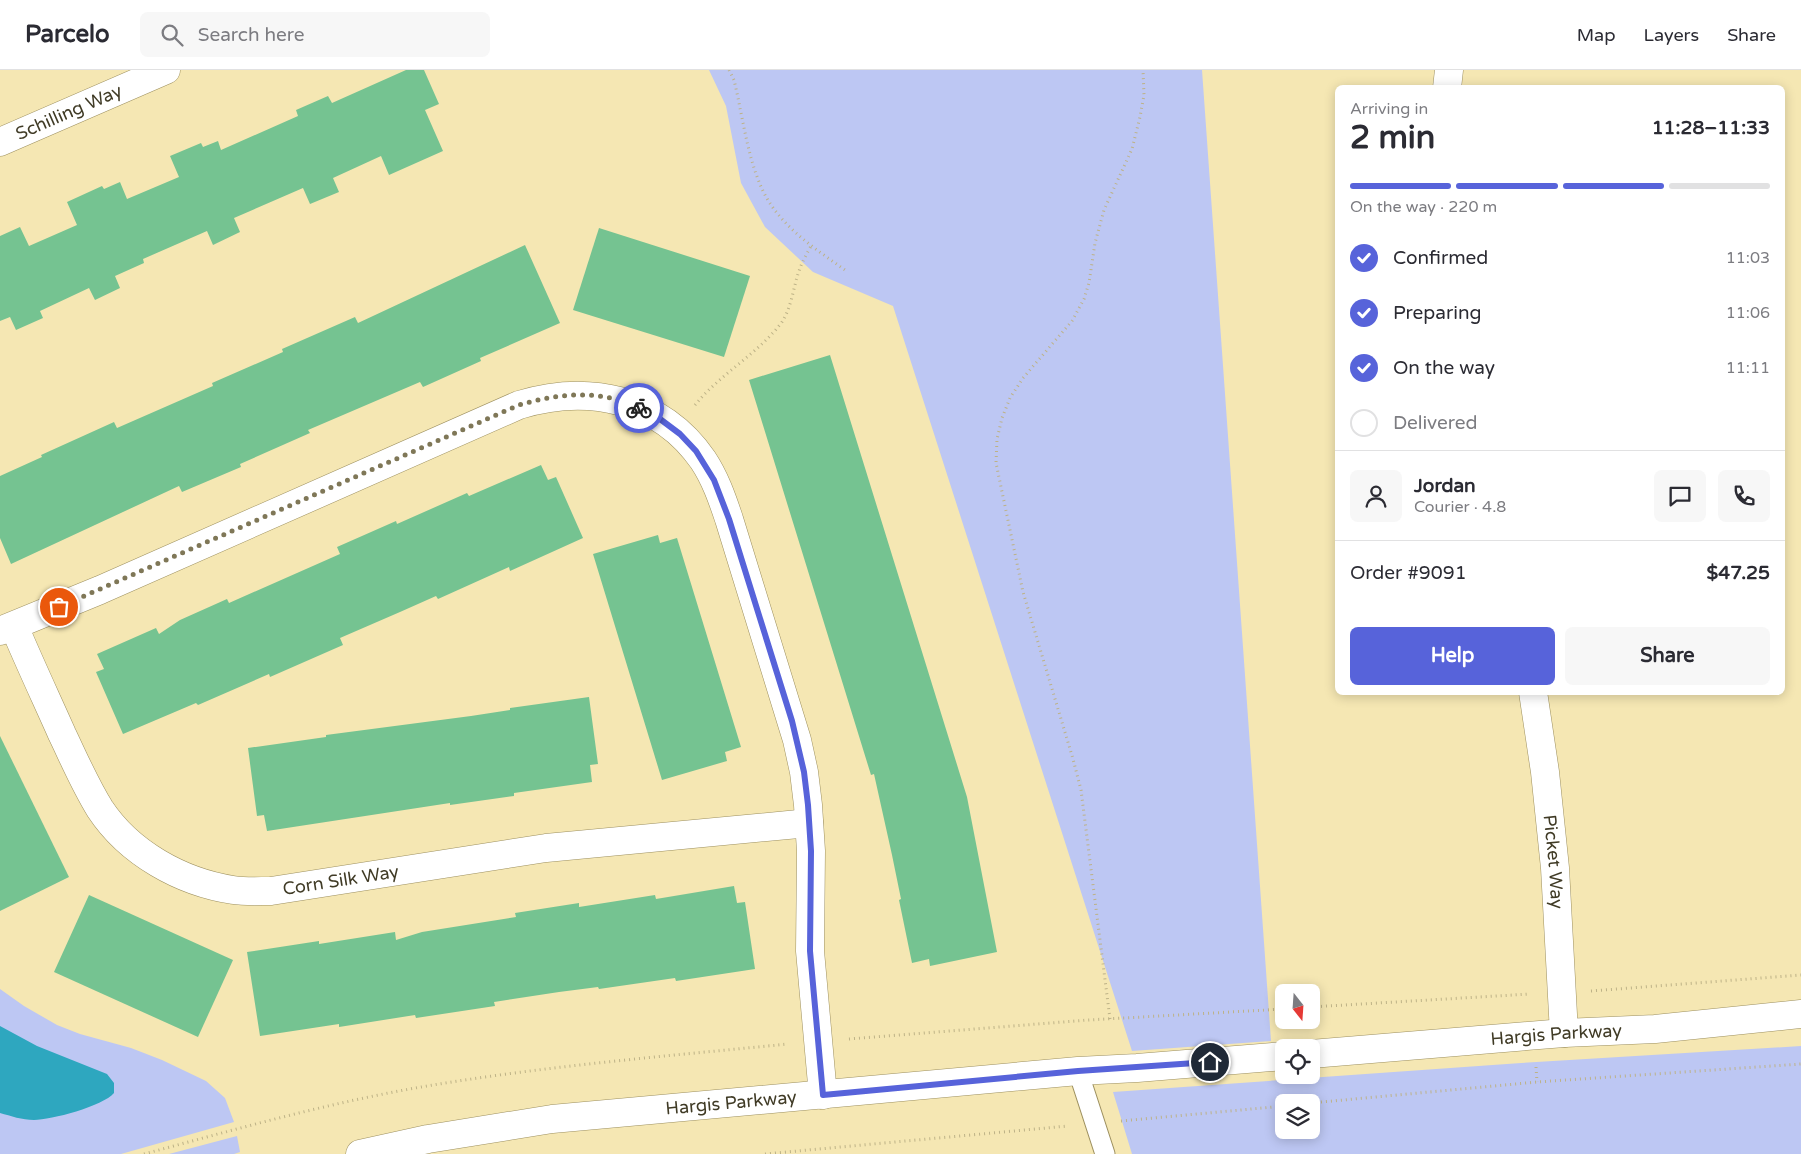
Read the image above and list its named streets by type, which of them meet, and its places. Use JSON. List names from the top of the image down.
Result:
{
  "streets": {
    "street": [
      "Schilling Way",
      "Picket Way",
      "Corn Silk Way",
      "Hargis Parkway"
    ]
  },
  "crossings": [
    ["Picket Way", "Hargis Parkway"]
  ],
  "north": "bottom",
  "page": {
    "header": "Parcelo",
    "search": "Search here",
    "nav": ["Map", "Layers", "Share"],
    "heading": ["2 min", "Arriving in", "11:28–11:33"],
    "panel": [
      "Jordan",
      "Courier · 4.8",
      "Order #9091",
      "$47.25"
    ],
    "bar": "On the way · 220 m",
    "list": [
      ["Confirmed", "11:03"],
      ["Preparing", "11:06"],
      ["On the way", "11:11"],
      "Delivered"
    ],
    "buttons": ["Help", "Share"]
  }
}
